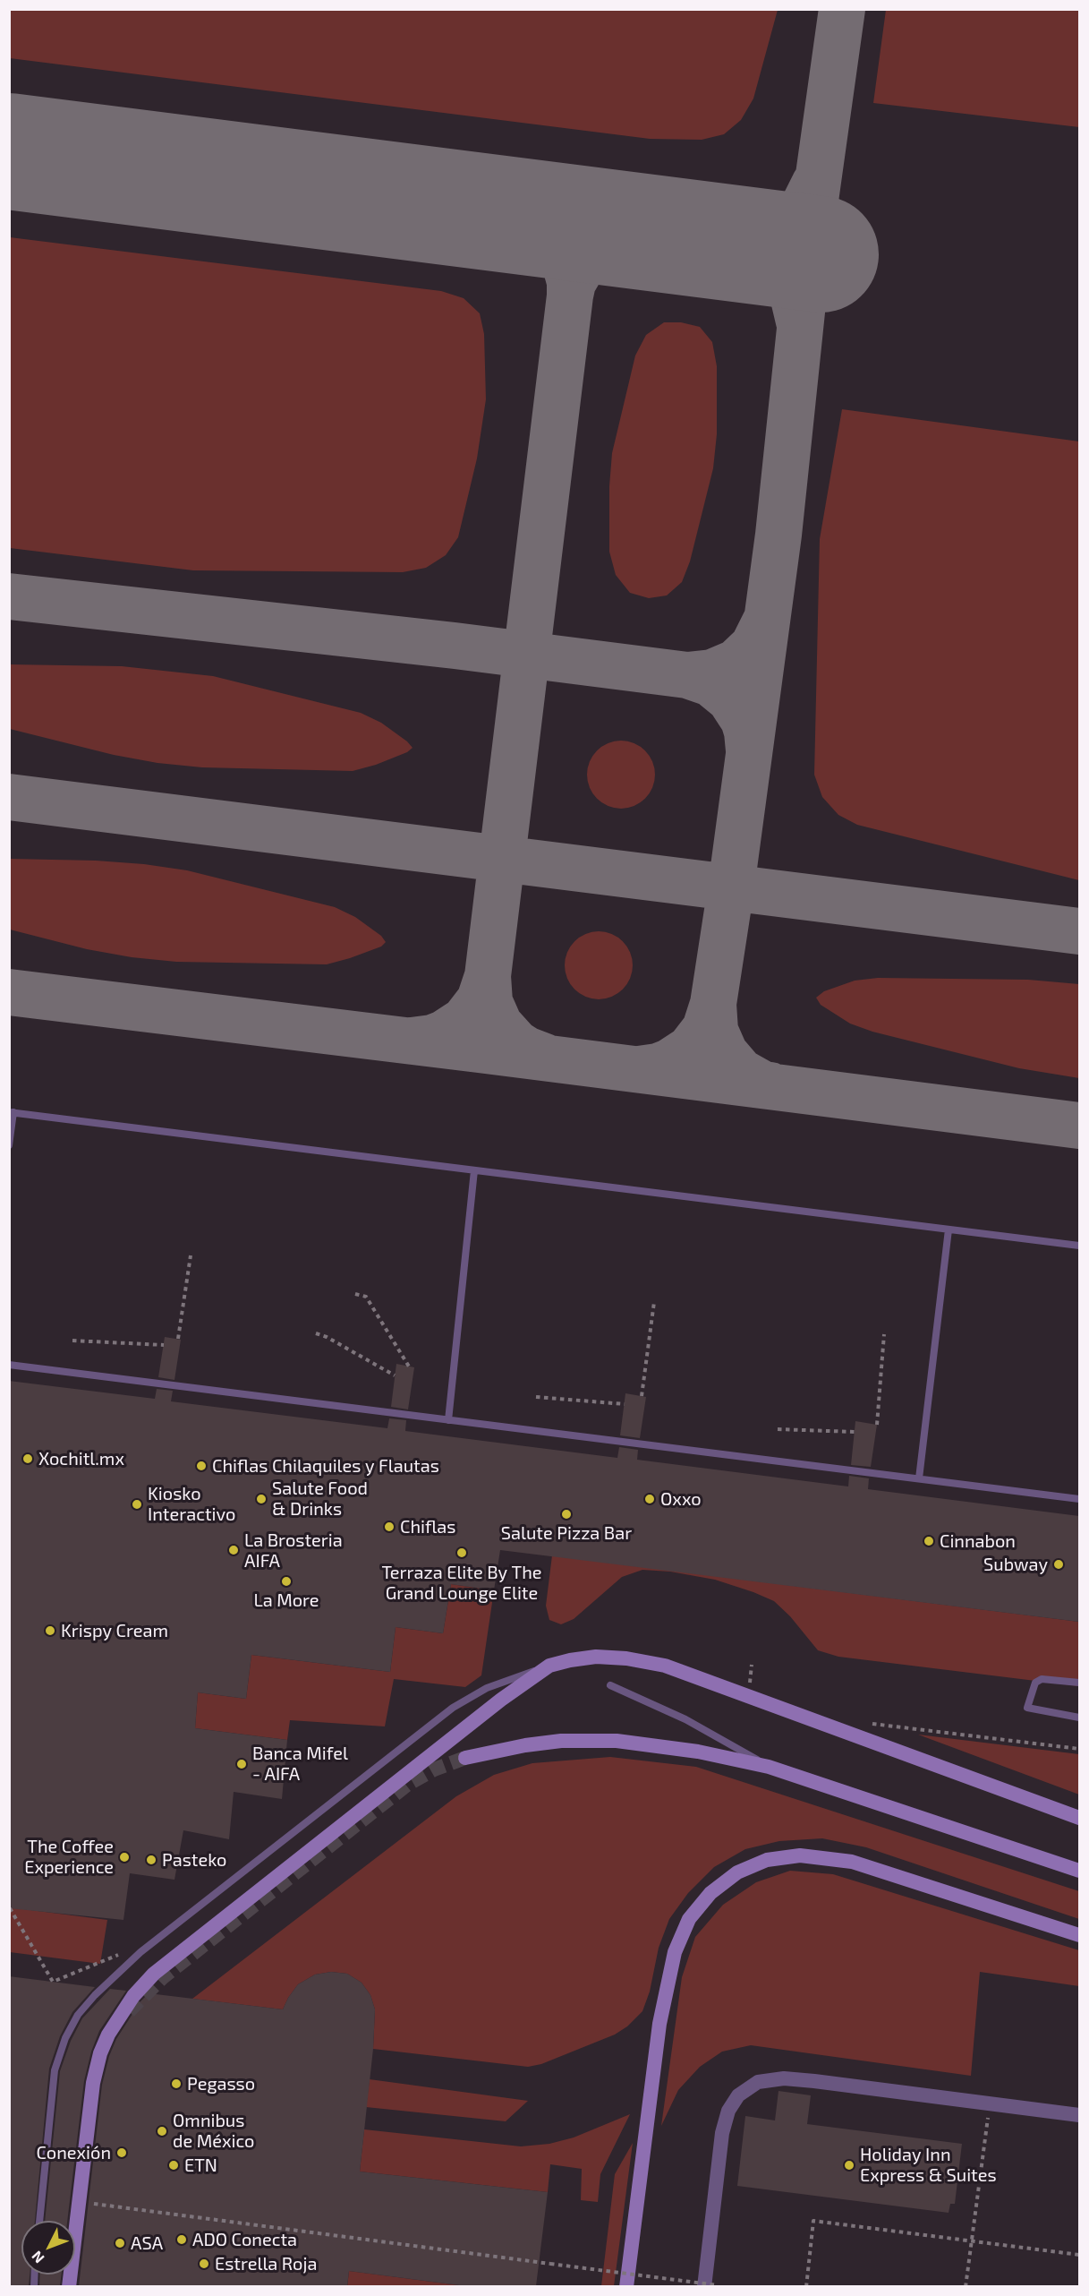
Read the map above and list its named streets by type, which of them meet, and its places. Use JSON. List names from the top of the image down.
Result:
{
  "places": [
    "Xochitl.mx",
    "Chiflas Chilaquiles y Flautas",
    "Salute Food & Drinks",
    "Oxxo",
    "Kiosko Interactivo",
    "Salute Pizza Bar",
    "Chiflas",
    "Cinnabon",
    "La Brosteria AIFA",
    "Terraza Elite By The Grand Lounge Elite",
    "Subway",
    "La More",
    "Krispy Cream",
    "Banca Mifel - AIFA",
    "The Coffee Experience",
    "Pasteko",
    "Pegasso",
    "Omnibus de México",
    "Conexión",
    "ETN",
    "Holiday Inn Express & Suites",
    "ADO Conecta",
    "ASA",
    "Estrella Roja"
  ],
  "north": "bottom left"
}
